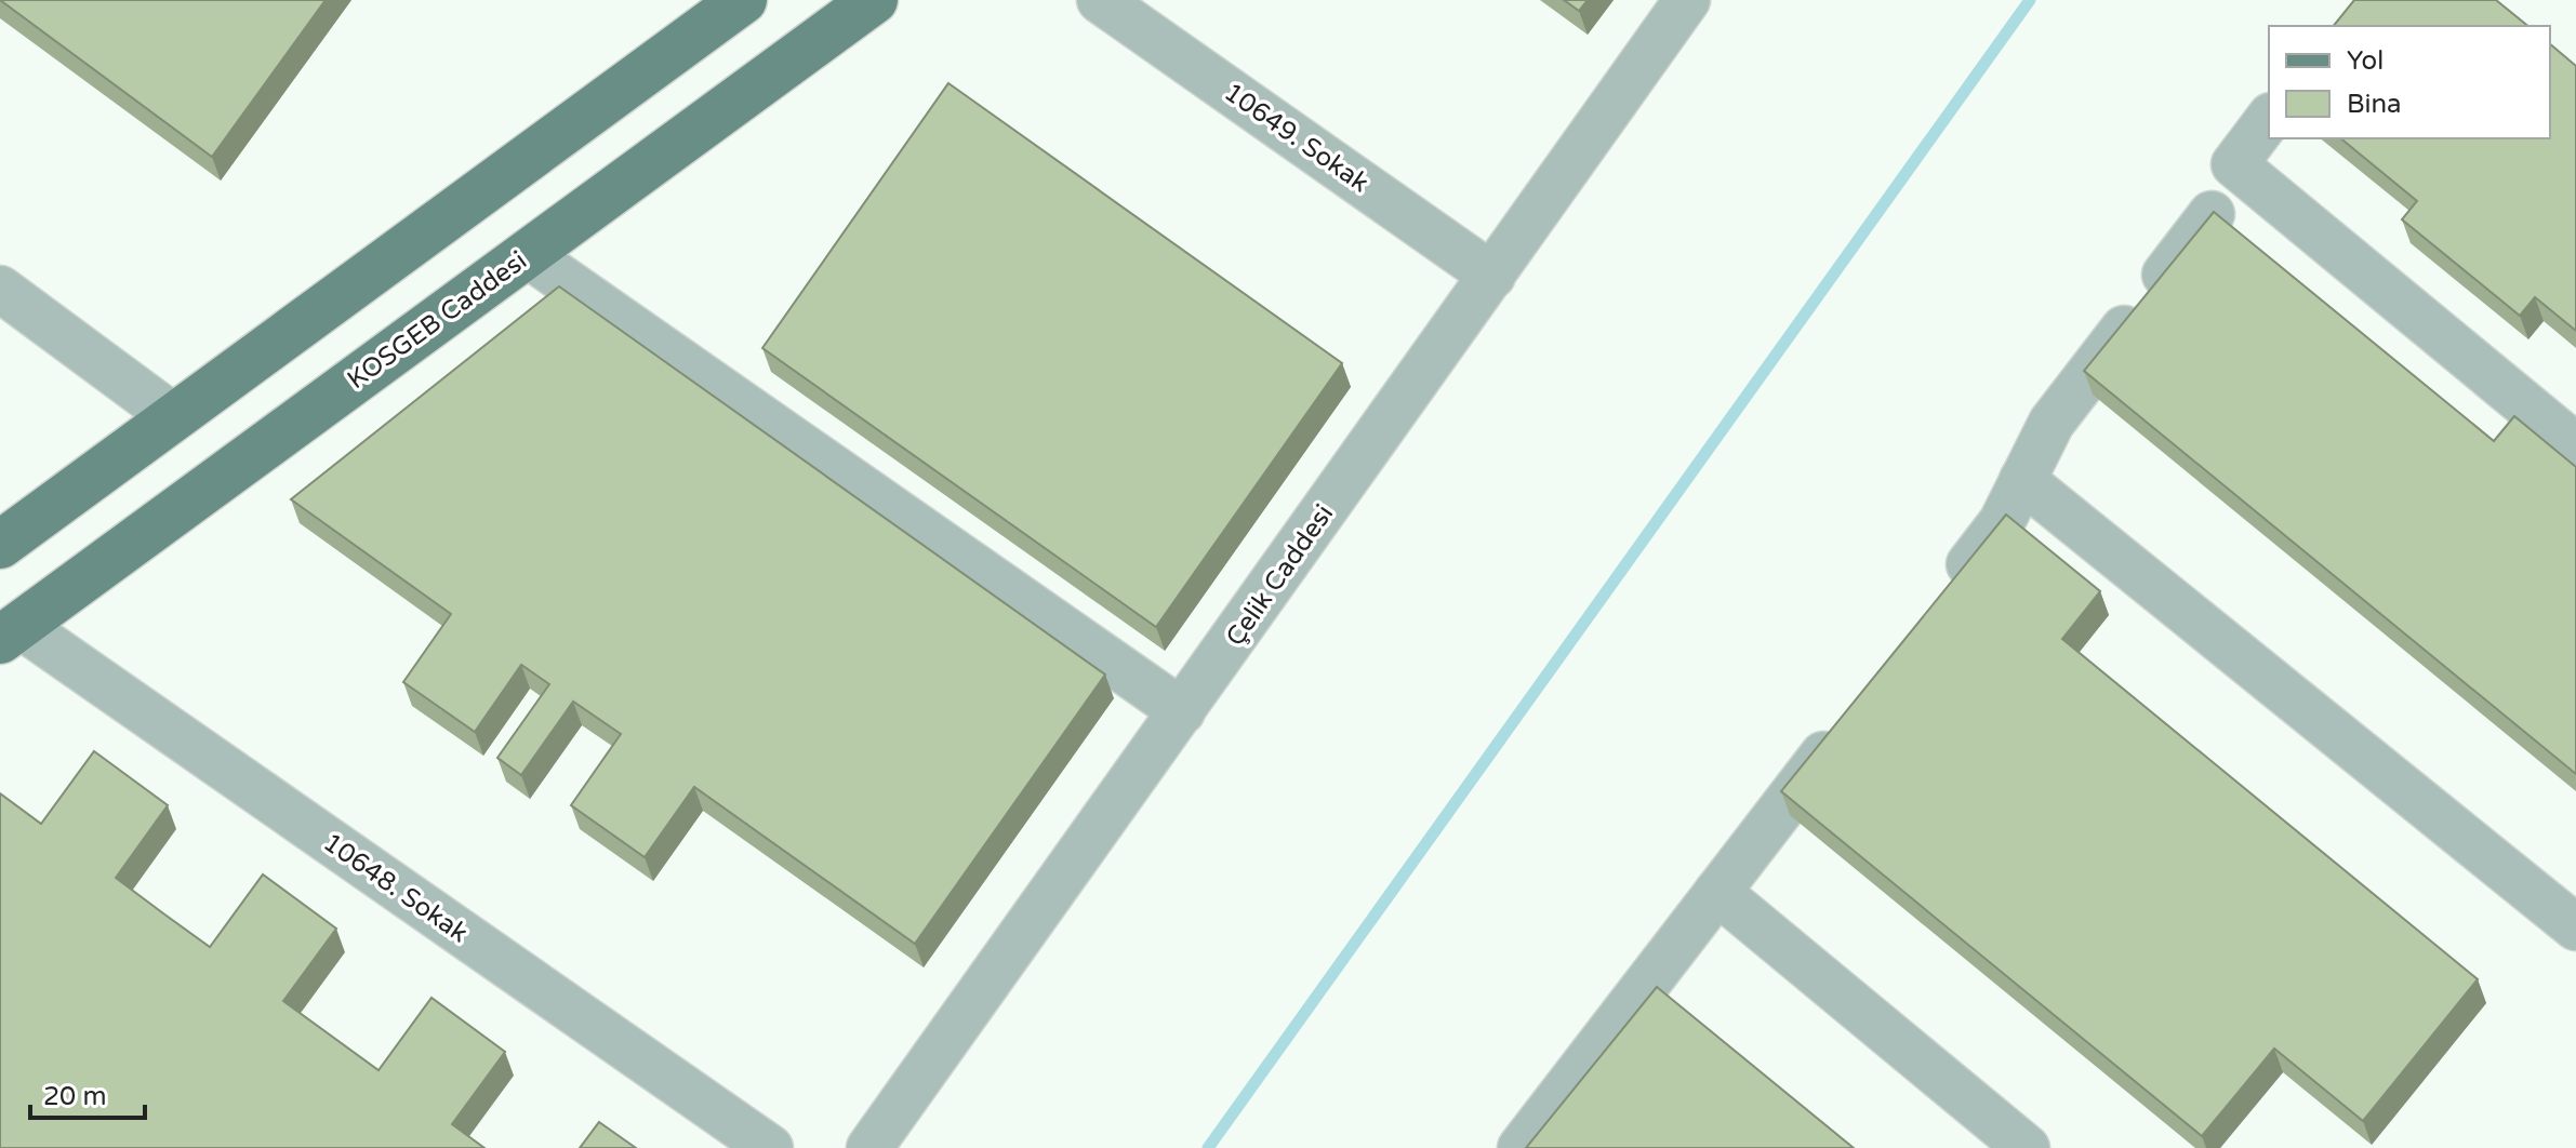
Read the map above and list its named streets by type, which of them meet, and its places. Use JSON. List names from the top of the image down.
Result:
{
  "streets": {
    "main road": ["KOSGEB Caddesi"],
    "street": ["10649. Sokak", "Çelik Caddesi", "10648. Sokak"]
  },
  "crossings": [
    ["10649. Sokak", "Çelik Caddesi"],
    ["KOSGEB Caddesi", "10648. Sokak"]
  ],
  "legend": ["Yol", "Bina"],
  "scale_bar": "20 m"
}
